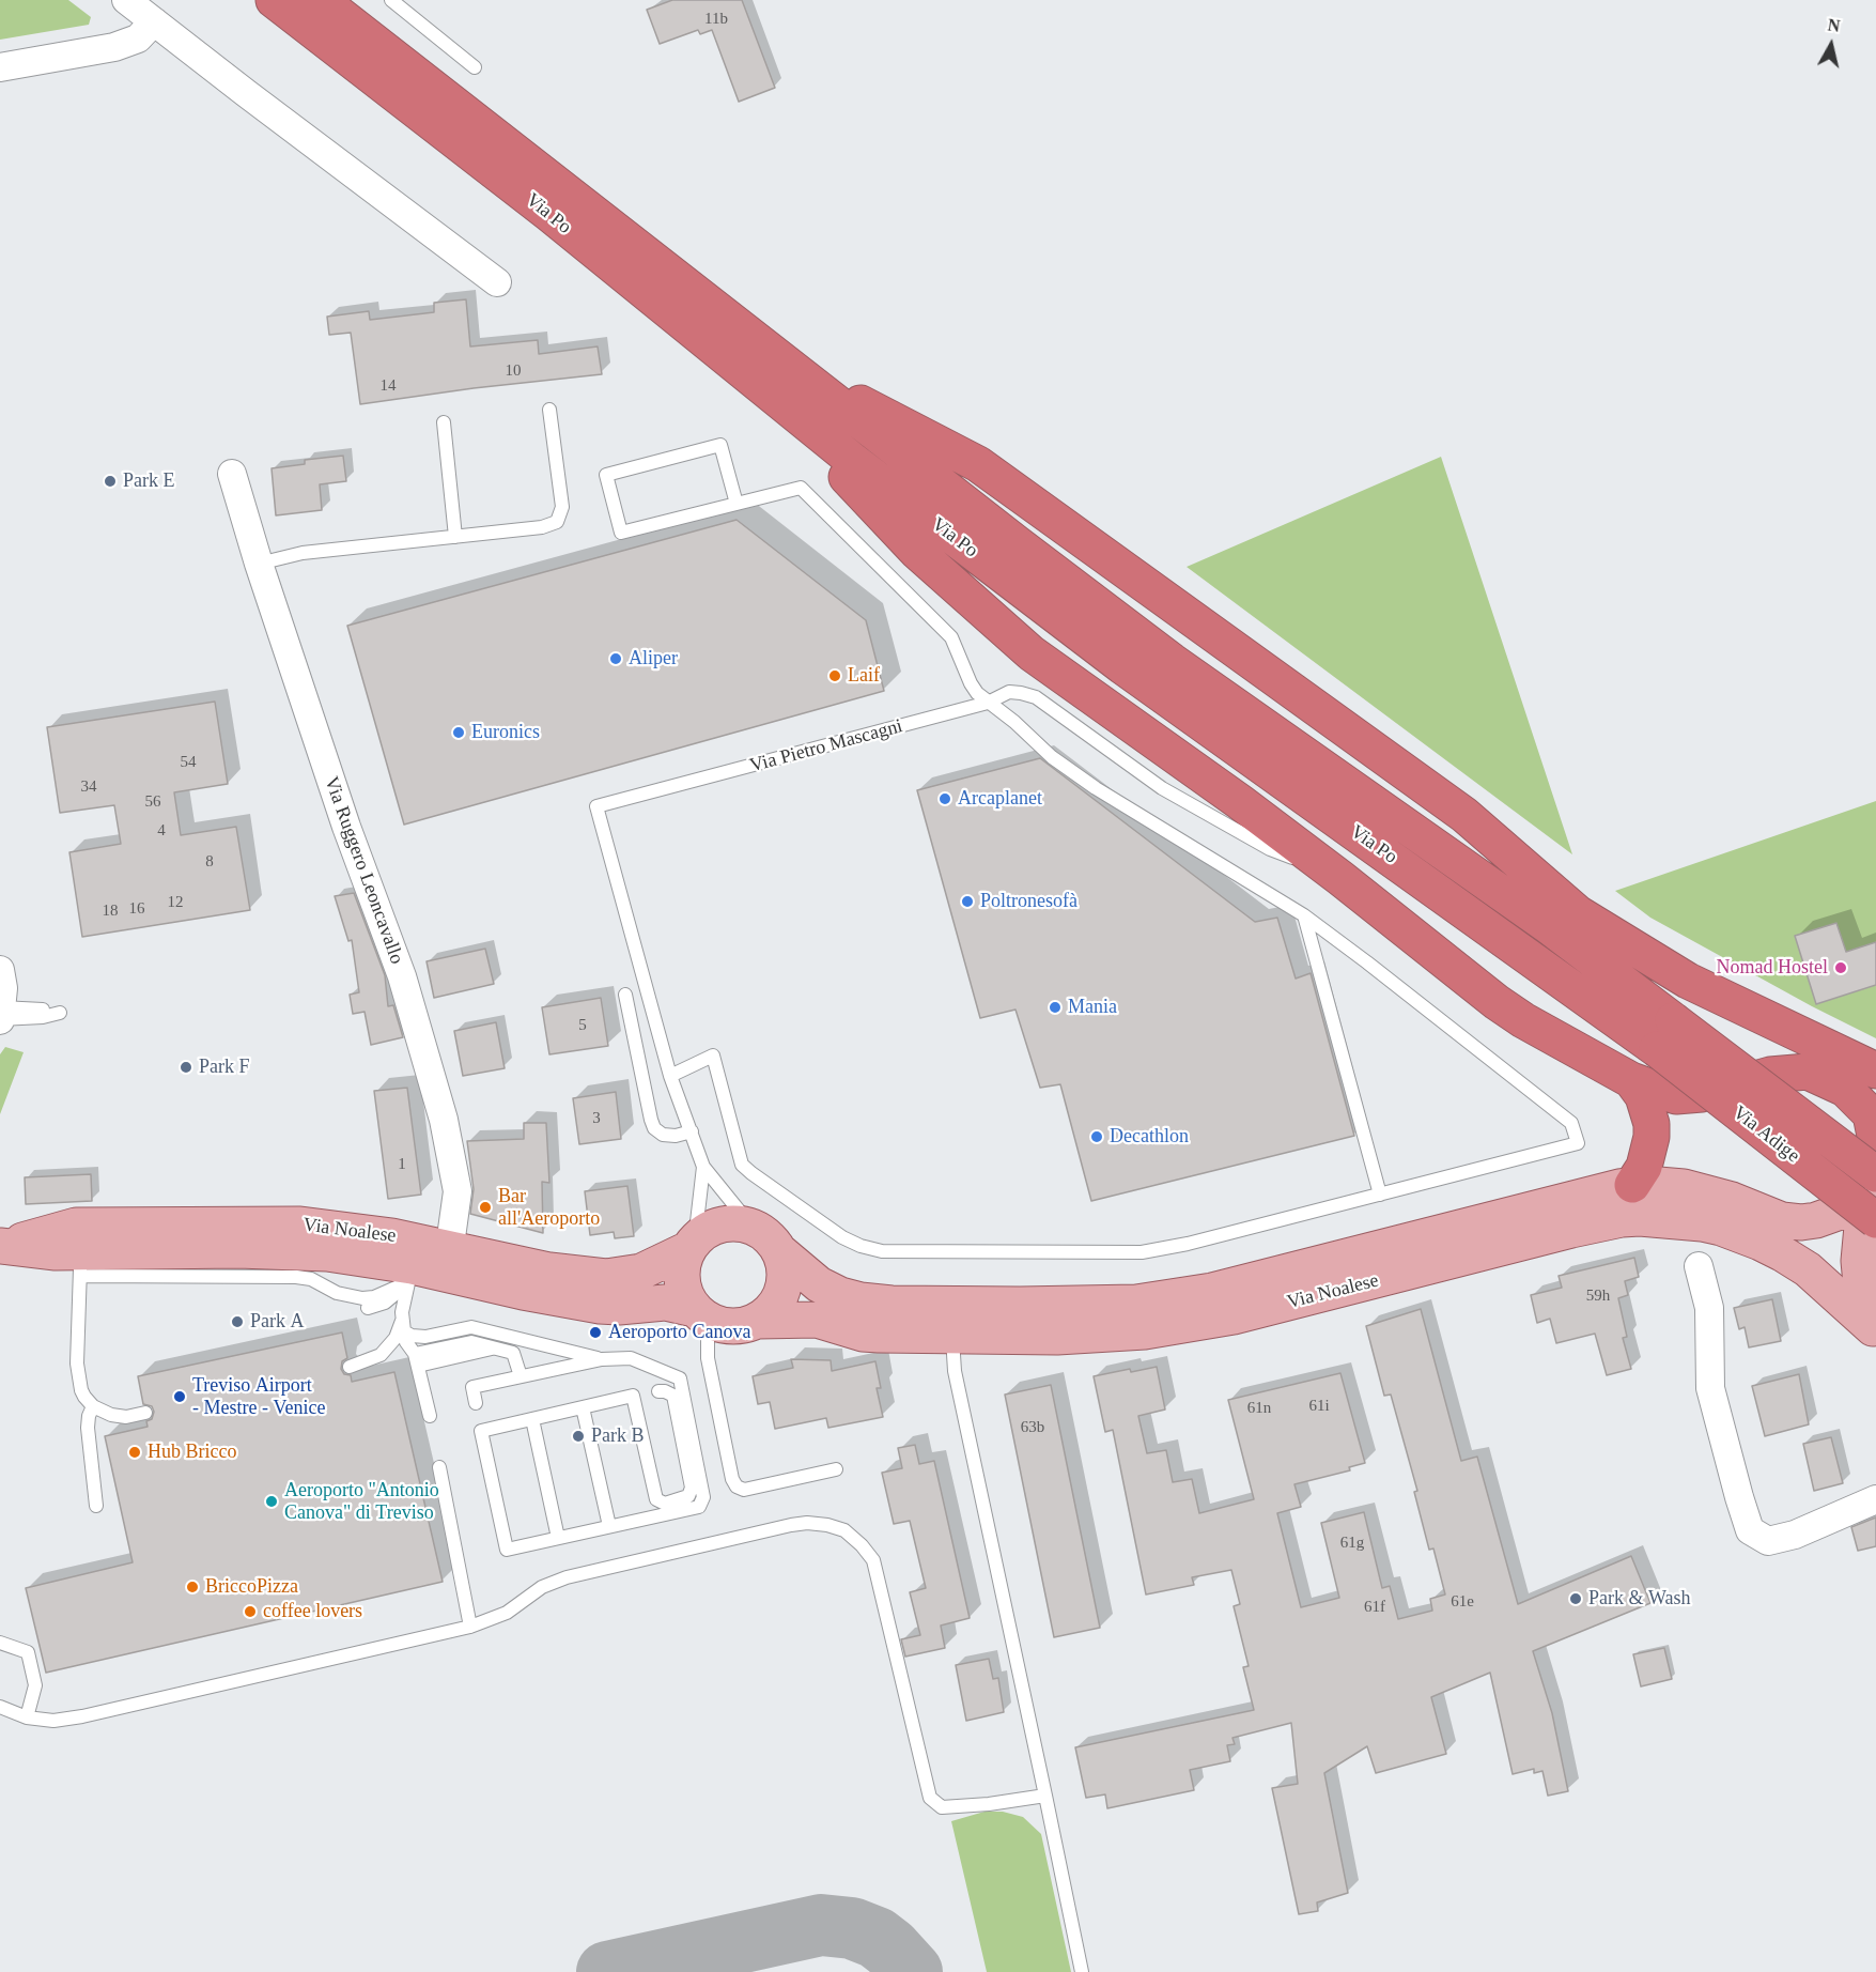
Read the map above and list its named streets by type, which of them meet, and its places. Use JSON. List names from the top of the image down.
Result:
{
  "streets": {
    "highway": ["Via Po", "Via Adige"],
    "main road": ["Via Noalese"],
    "street": ["Via Ruggero Leoncavallo"],
    "lane": ["Via Pietro Mascagni"]
  },
  "crossings": [
    ["Via Po", "Via Adige"],
    ["Via Pietro Mascagni", "Via Noalese"],
    ["Via Ruggero Leoncavallo", "Via Noalese"],
    ["Via Adige", "Via Noalese"]
  ],
  "places": [
    "Park E",
    "Aliper",
    "Laif",
    "Euronics",
    "Arcaplanet",
    "Poltronesofà",
    "Nomad Hostel",
    "Mania",
    "Park F",
    "Decathlon",
    "Bar all'Aeroporto",
    "Park A",
    "Aeroporto Canova",
    "Treviso Airport - Mestre - Venice",
    "Park B",
    "Hub Bricco",
    "Aeroporto \"Antonio Canova\" di Treviso",
    "BriccoPizza",
    "Park & Wash",
    "coffee lovers"
  ],
  "house_numbers": [
    "11b",
    "10",
    "14",
    "54",
    "34",
    "56",
    "4",
    "8",
    "12",
    "16",
    "18",
    "5",
    "3",
    "1",
    "59h",
    "61i",
    "61n",
    "63b",
    "61g",
    "61e",
    "61f"
  ],
  "north": "top"
}
